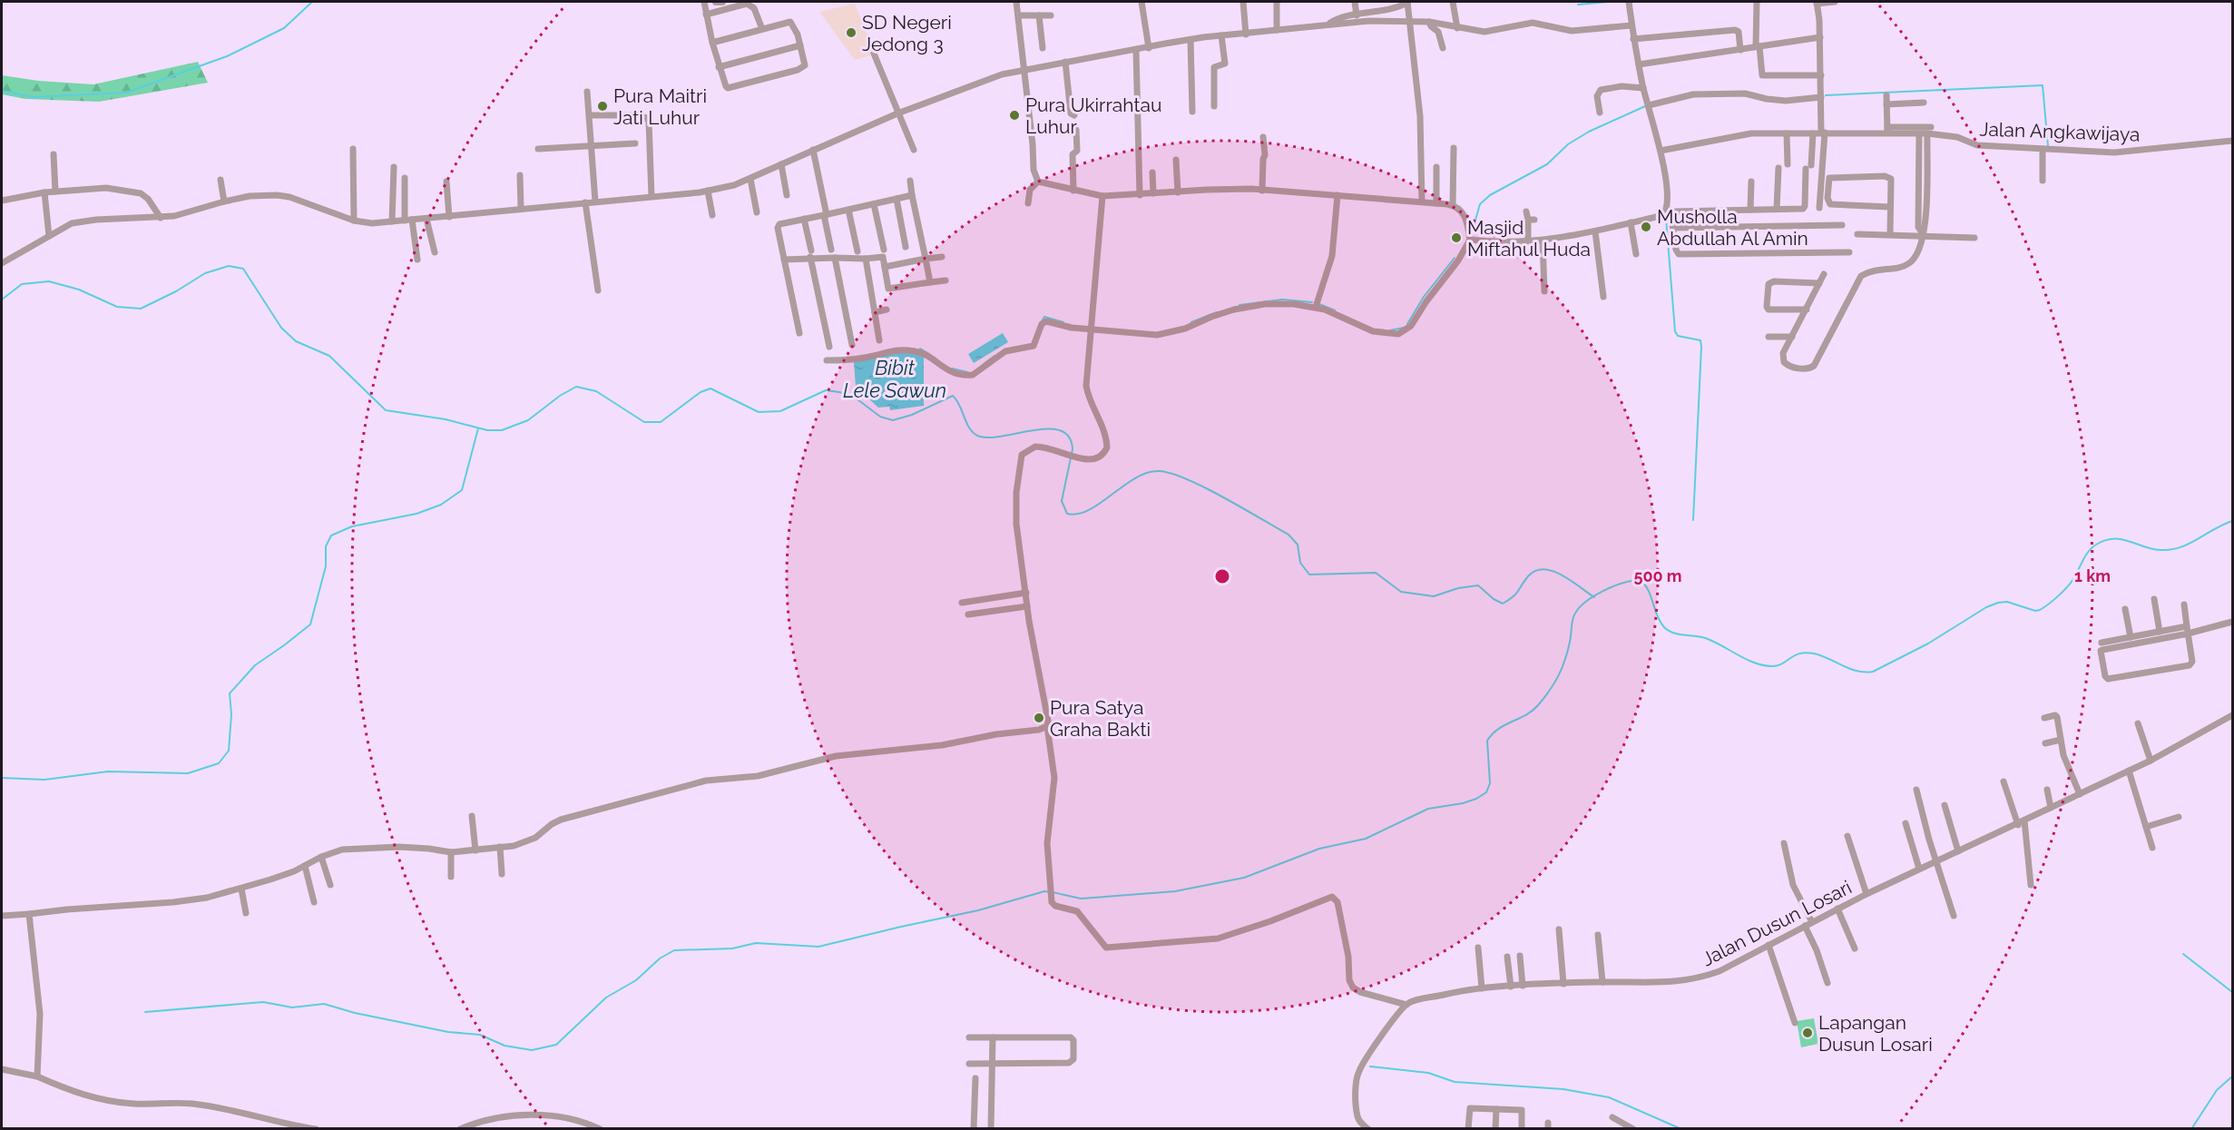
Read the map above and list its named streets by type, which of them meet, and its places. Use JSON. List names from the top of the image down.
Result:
{
  "streets": {
    "street": ["Jalan Angkawijaya", "Jalan Dusun Losari"]
  },
  "water": ["Bibit Lele Sawun"],
  "places": [
    "SD Negeri Jedong 3",
    "Pura Maitri Jati Luhur",
    "Pura Ukirrahtau Luhur",
    "Musholla Abdullah Al Amin",
    "Masjid Miftahul Huda",
    "Pura Satya Graha Bakti",
    "Lapangan Dusun Losari"
  ],
  "rings": ["500 m", "1 km"]
}
